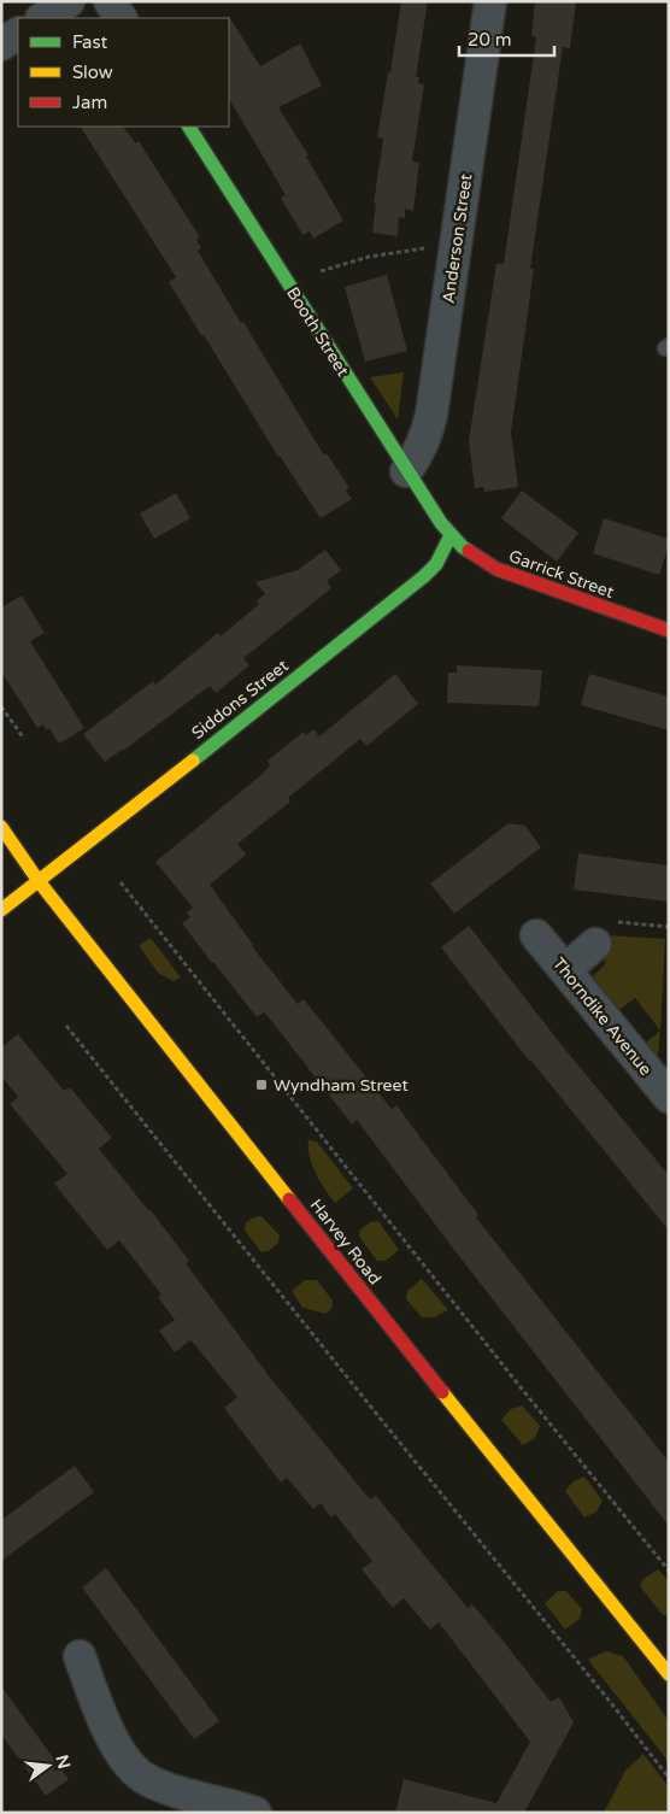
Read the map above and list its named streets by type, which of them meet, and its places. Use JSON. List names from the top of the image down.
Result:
{
  "streets": {
    "main road": [
      "Booth Street",
      "Garrick Street",
      "Siddons Street",
      "Harvey Road"
    ],
    "street": ["Anderson Street", "Thorndike Avenue"]
  },
  "crossings": [
    ["Anderson Street", "Booth Street"],
    ["Booth Street", "Garrick Street"],
    ["Booth Street", "Siddons Street"],
    ["Garrick Street", "Siddons Street"],
    ["Siddons Street", "Harvey Road"]
  ],
  "places": {
    "transit": ["Wyndham Street"]
  },
  "legend": ["Fast", "Slow", "Jam"],
  "scale_bar": "20 m",
  "north": "right"
}
